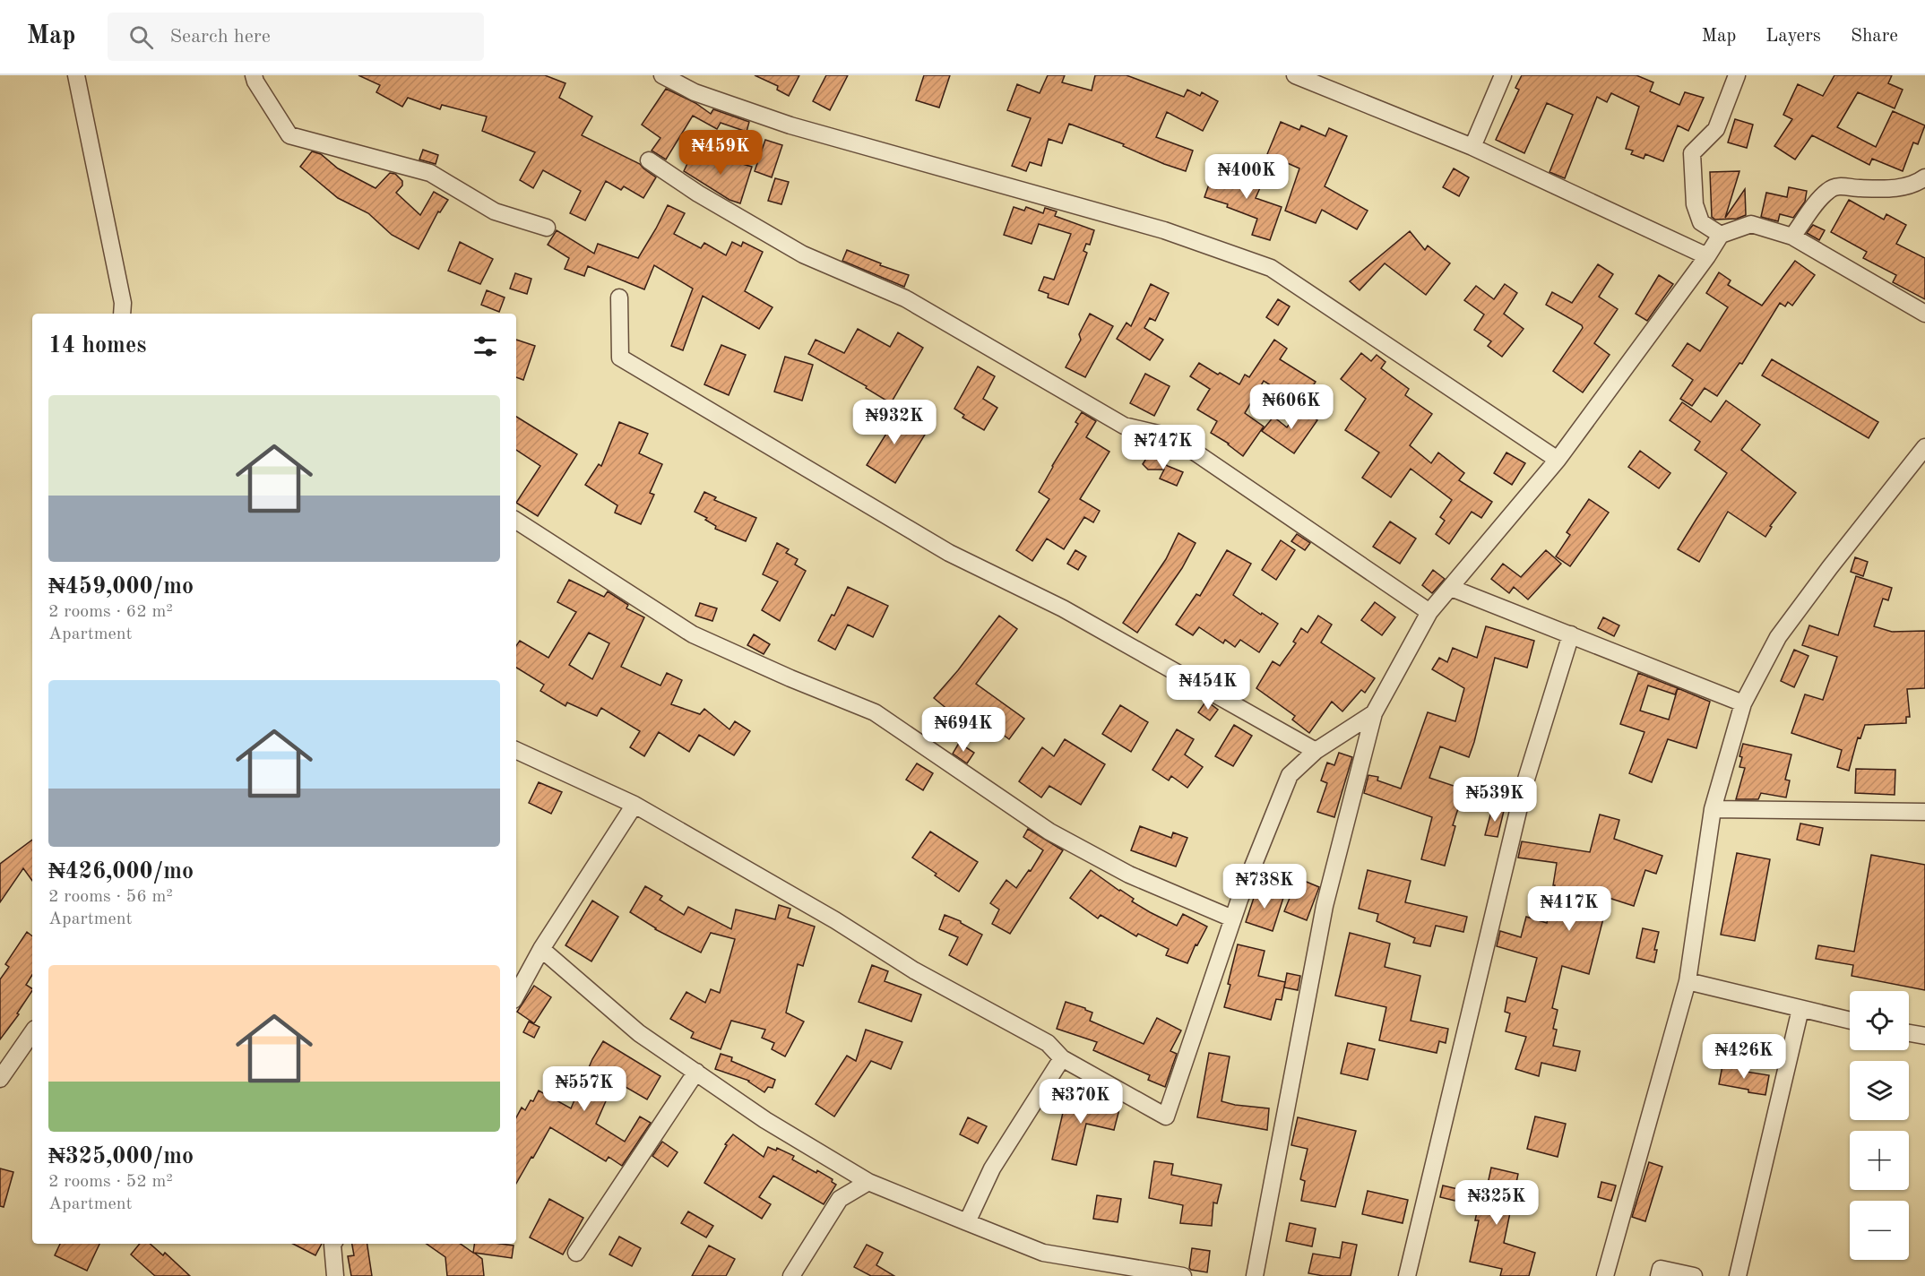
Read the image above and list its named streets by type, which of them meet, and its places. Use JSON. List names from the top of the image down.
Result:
{
  "page": {
    "header": "Map",
    "search": "Search here",
    "nav": ["Map", "Layers", "Share"],
    "price": [
      "₦459K",
      "₦400K",
      "₦606K",
      "₦932K",
      "₦747K",
      "₦454K",
      "₦694K",
      "₦539K",
      "₦738K",
      "₦417K",
      "₦426K",
      "₦557K",
      "₦370K",
      "₦325K"
    ],
    "heading": "14 homes",
    "list": [
      {
        "name": "₦459,000/mo",
        "note": "2 rooms · 62 m² · Apartment"
      },
      {
        "name": "₦426,000/mo",
        "note": "2 rooms · 56 m² · Apartment"
      },
      {
        "name": "₦325,000/mo",
        "note": "2 rooms · 52 m² · Apartment"
      }
    ],
    "map_buttons": ["+", "−"]
  }
}
